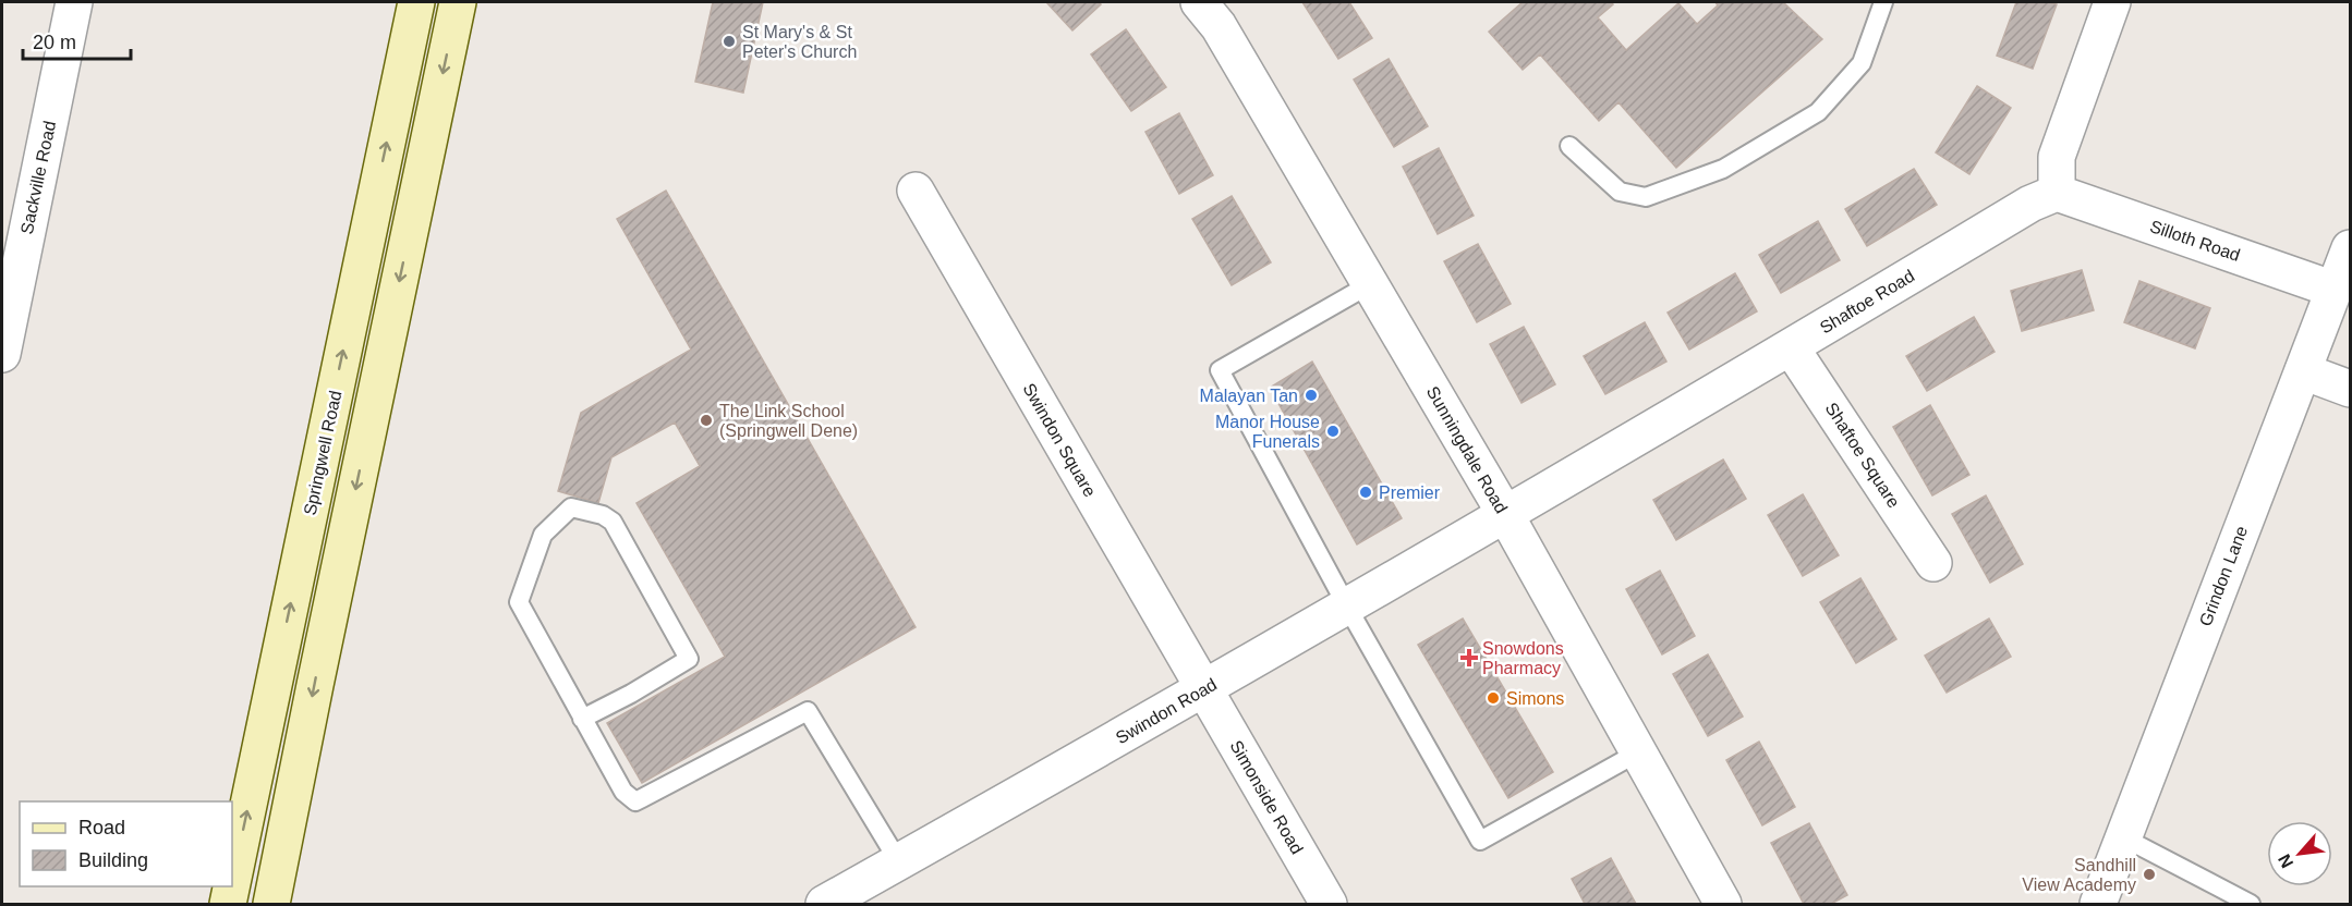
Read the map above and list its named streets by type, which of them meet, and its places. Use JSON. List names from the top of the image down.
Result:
{
  "streets": {
    "main road": ["Springwell Road"],
    "street": [
      "Sackville Road",
      "Silloth Road",
      "Shaftoe Road",
      "Swindon Square",
      "Sunningdale Road",
      "Shaftoe Square",
      "Grindon Lane",
      "Swindon Road",
      "Simonside Road"
    ]
  },
  "crossings": [
    ["Silloth Road", "Shaftoe Road"],
    ["Silloth Road", "Grindon Lane"],
    ["Shaftoe Road", "Sunningdale Road"],
    ["Shaftoe Road", "Shaftoe Square"],
    ["Shaftoe Road", "Swindon Road"],
    ["Swindon Square", "Swindon Road"],
    ["Swindon Square", "Simonside Road"],
    ["Sunningdale Road", "Swindon Road"],
    ["Swindon Road", "Simonside Road"]
  ],
  "places": {
    "other": [
      "St Mary's & St Peter's Church",
      "Malayan Tan",
      "The Link School (Springwell Dene)",
      "Manor House Funerals",
      "Premier",
      "Simons",
      "Sandhill View Academy"
    ],
    "health": ["Snowdons Pharmacy"]
  },
  "legend": ["Road", "Building"],
  "scale_bar": "20 m",
  "north": "bottom left"
}
